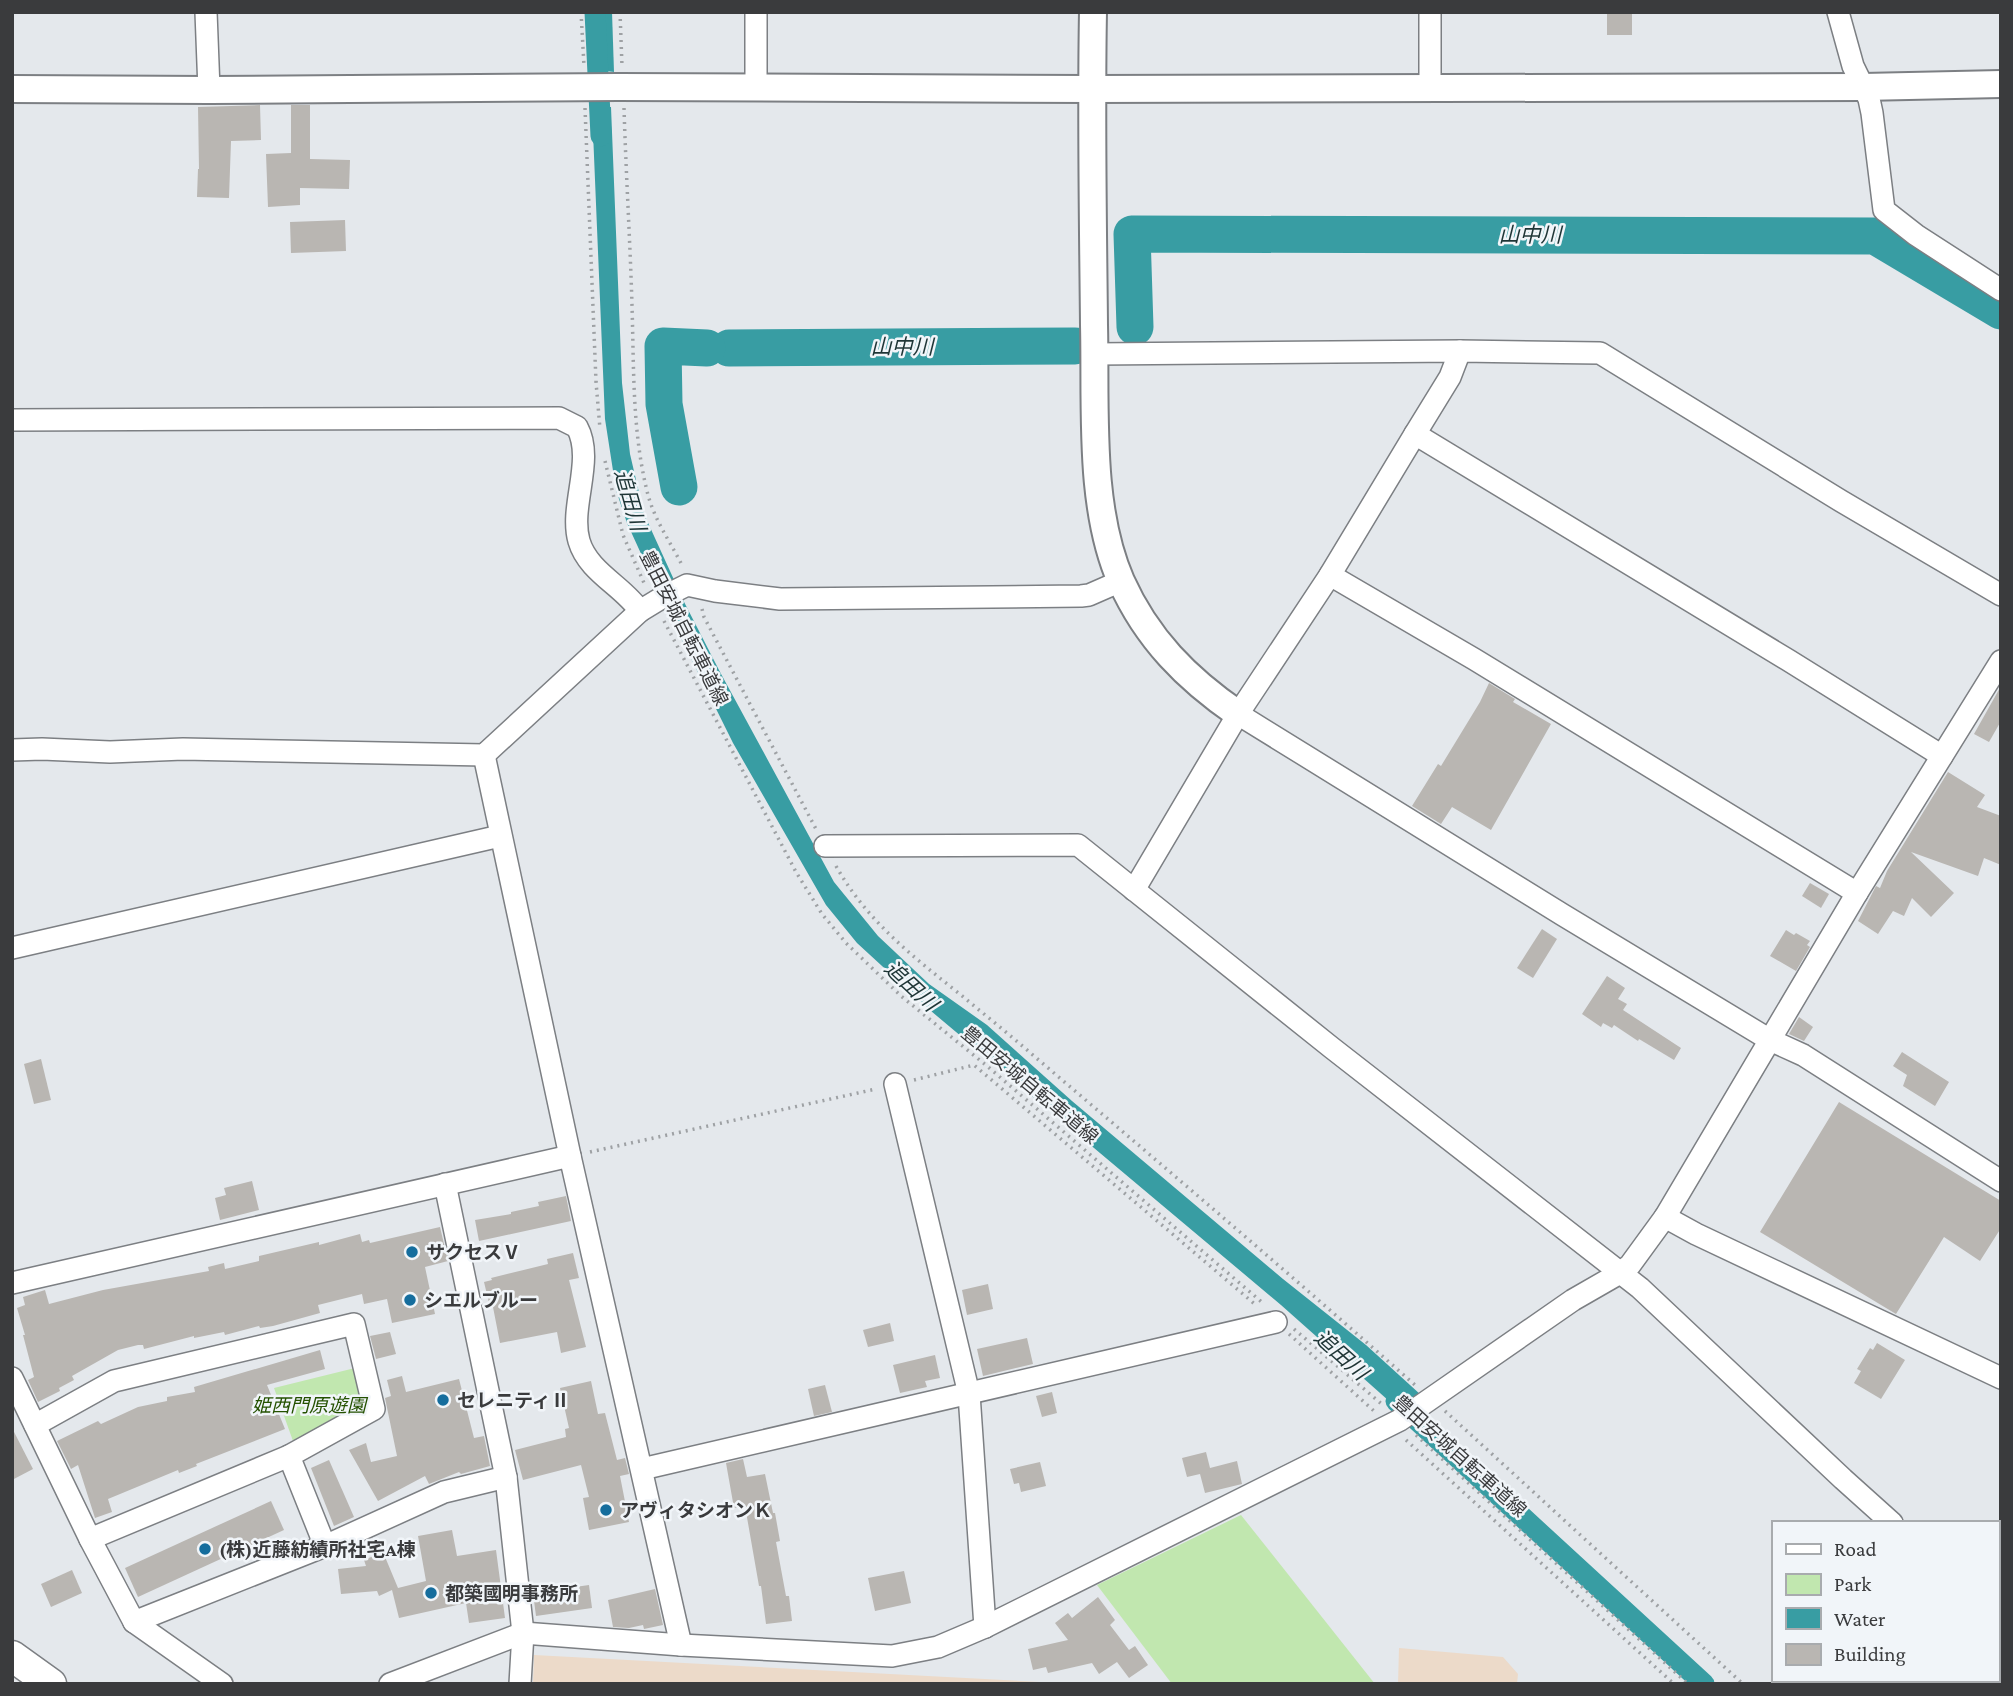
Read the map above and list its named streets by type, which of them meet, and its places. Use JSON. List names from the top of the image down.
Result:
{
  "streets": {
    "path": ["豊田安城自転車道線"]
  },
  "water": ["山中川", "追田川"],
  "parks": ["姫西門原遊園"],
  "places": [
    "サクセスⅤ",
    "シエルブルー",
    "セレニティⅡ",
    "アヴィタシオンＫ",
    "(株)近藤紡績所社宅A棟",
    "都築國明事務所"
  ],
  "legend": [
    "Road",
    "Park",
    "Water",
    "Building"
  ]
}
